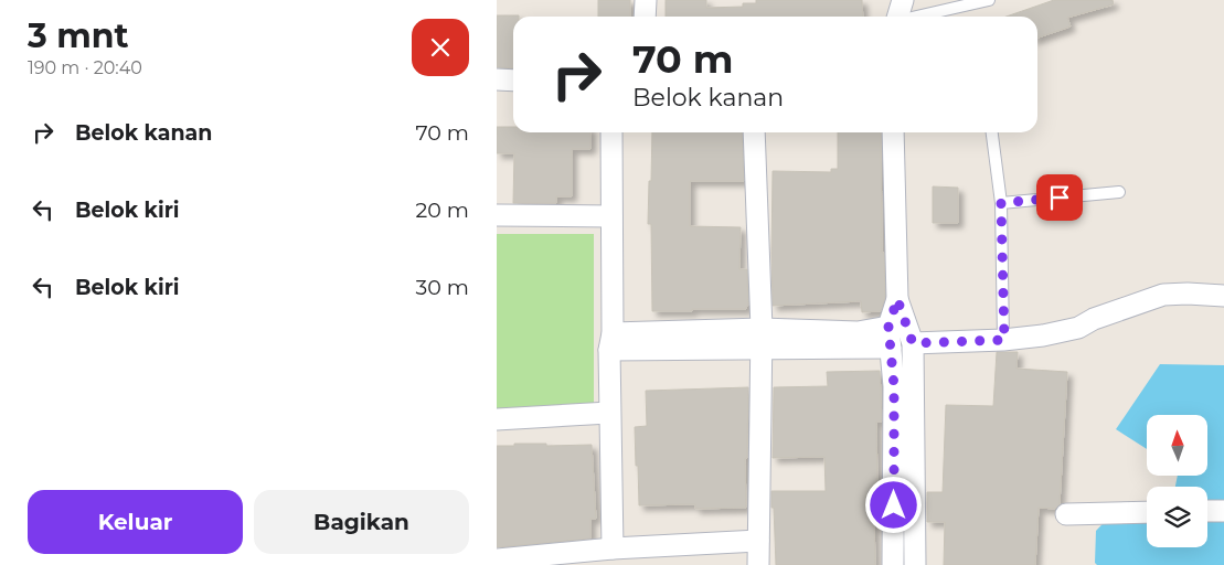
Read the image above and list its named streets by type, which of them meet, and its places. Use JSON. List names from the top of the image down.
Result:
{
  "north": "top",
  "page": {
    "heading": ["3 mnt", "190 m · 20:40"],
    "turn": ["70 m", "Belok kanan"],
    "list": [
      {
        "name": "Belok kanan",
        "value": "70 m"
      },
      {
        "name": "Belok kiri",
        "value": "20 m"
      },
      {
        "name": "Belok kiri",
        "value": "30 m"
      }
    ],
    "buttons": ["Keluar", "Bagikan"]
  }
}
